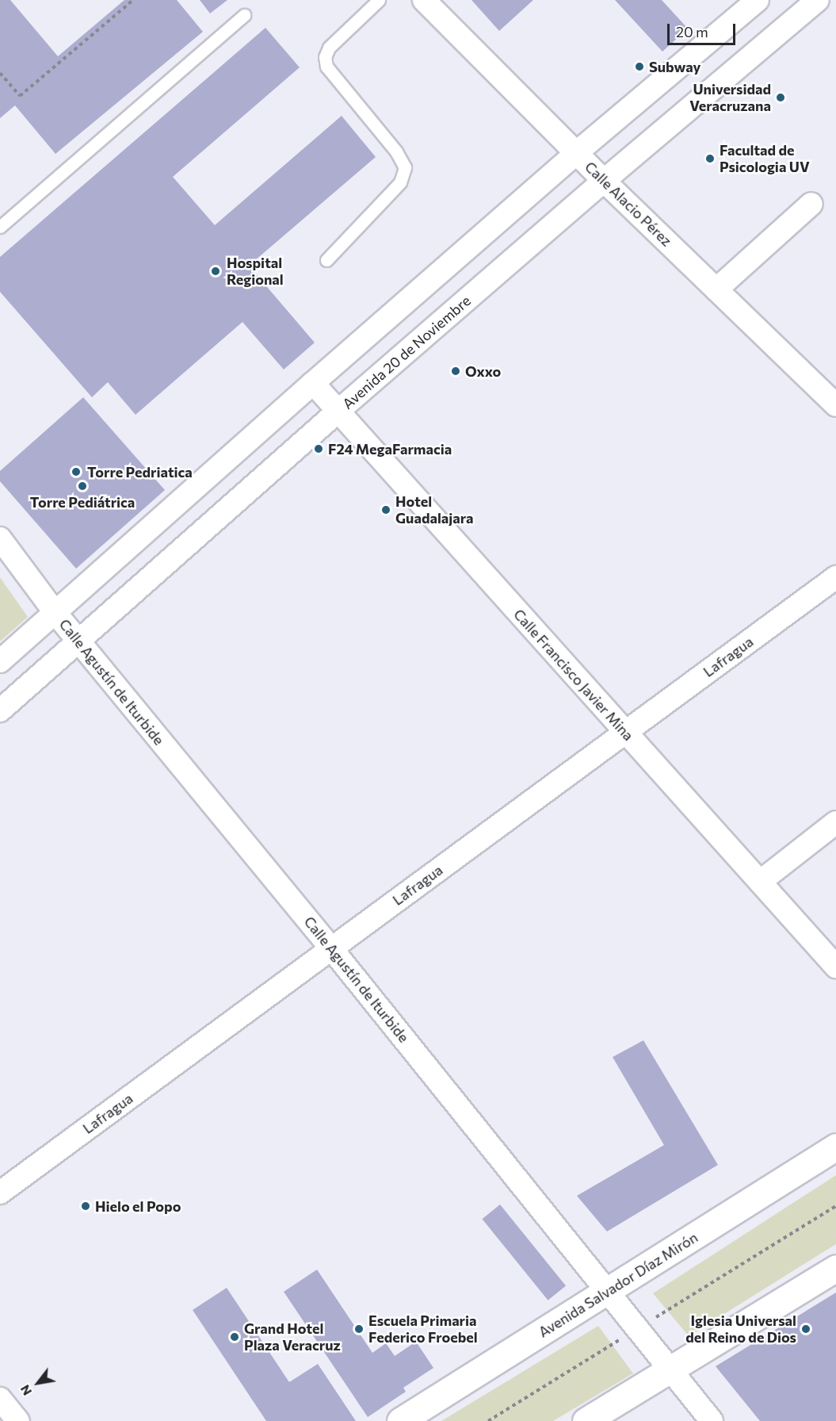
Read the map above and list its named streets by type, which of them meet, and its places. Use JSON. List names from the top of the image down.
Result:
{
  "streets": {
    "main road": ["Avenida Salvador Díaz Mirón"],
    "street": [
      "Calle Alacio Pérez",
      "Avenida 20 de Noviembre",
      "Lafragua",
      "Calle Francisco Javier Mina",
      "Calle Agustín de Iturbide"
    ]
  },
  "crossings": [
    ["Calle Alacio Pérez", "Avenida 20 de Noviembre"],
    ["Avenida 20 de Noviembre", "Calle Francisco Javier Mina"],
    ["Avenida 20 de Noviembre", "Calle Agustín de Iturbide"],
    ["Lafragua", "Calle Francisco Javier Mina"],
    ["Lafragua", "Calle Agustín de Iturbide"],
    ["Calle Agustín de Iturbide", "Avenida Salvador Díaz Mirón"]
  ],
  "places": [
    "Subway",
    "Universidad Veracruzana",
    "Facultad de Psicologia UV",
    "Hospital Regional",
    "Oxxo",
    "F24 MegaFarmacia",
    "Torre Pedriatica",
    "Torre Pediátrica",
    "Hotel Guadalajara",
    "Hielo el Popo",
    "Escuela Primaria Federico Froebel",
    "Iglesia Universal del Reino de Dios",
    "Grand Hotel Plaza Veracruz"
  ],
  "scale_bar": "20 m",
  "north": "bottom left"
}
